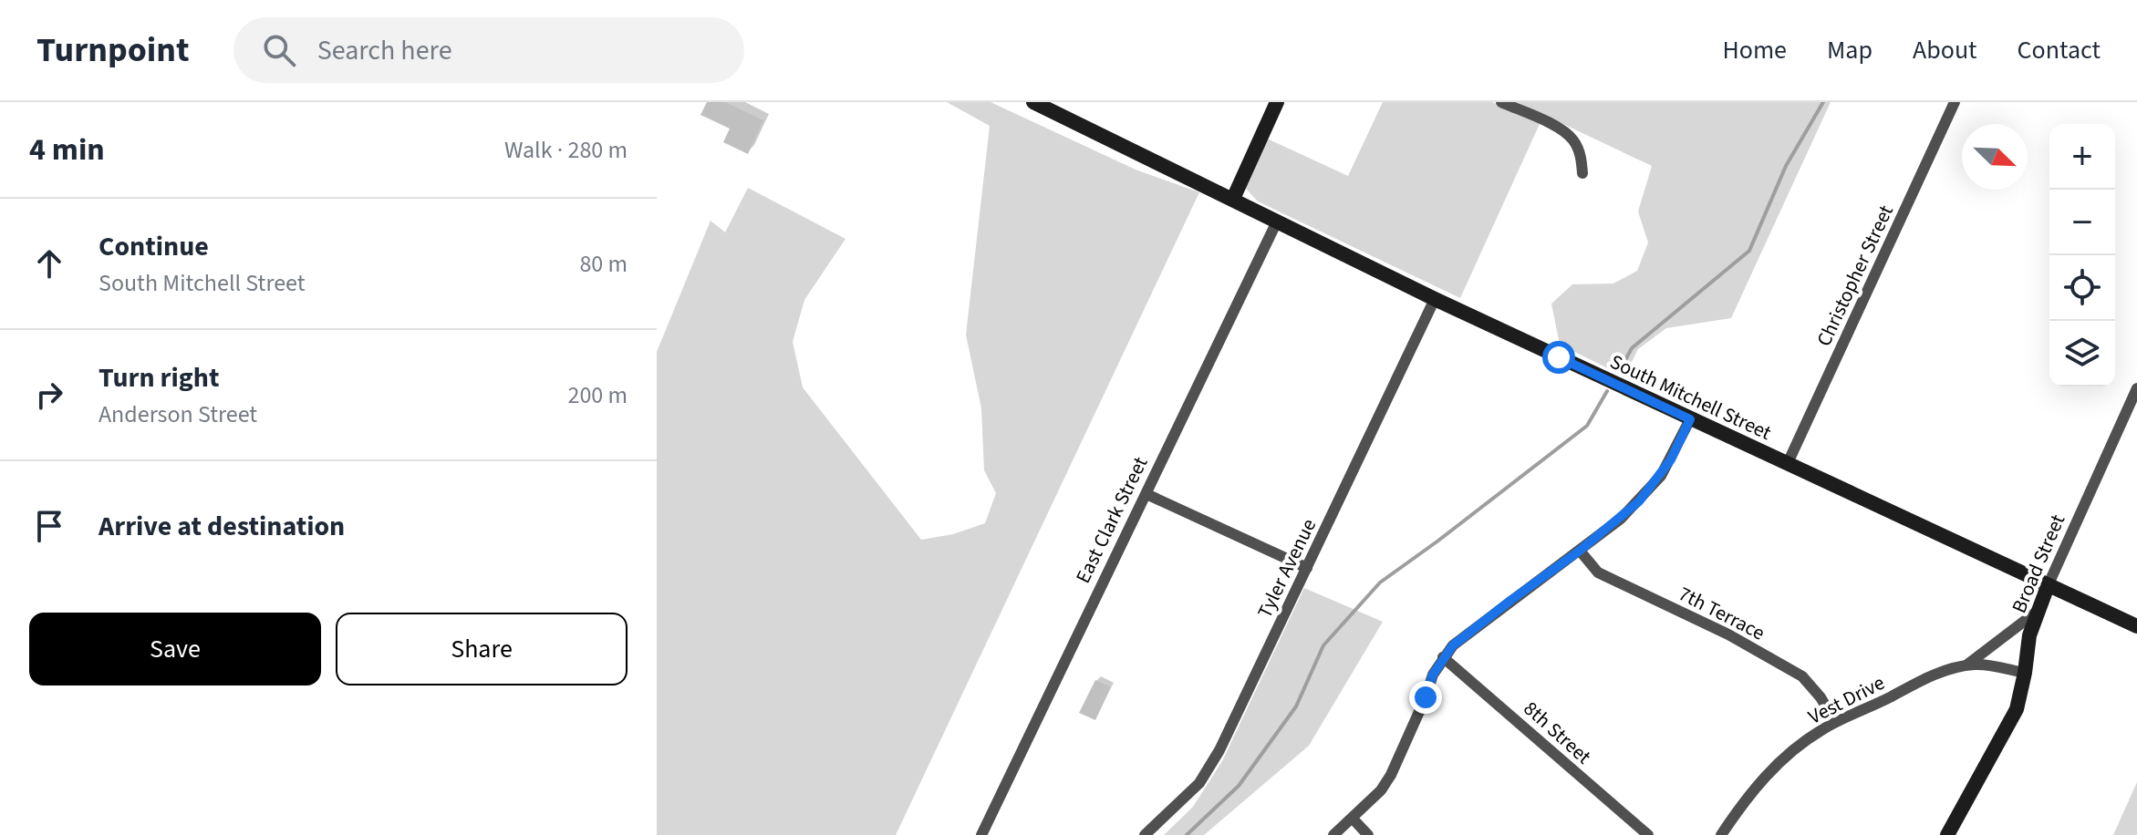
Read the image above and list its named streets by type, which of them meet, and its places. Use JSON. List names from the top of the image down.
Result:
{
  "streets": {
    "street": [
      "Christopher Street",
      "South Mitchell Street",
      "East Clark Street",
      "Broad Street",
      "Tyler Avenue",
      "7th Terrace",
      "Vest Drive",
      "8th Street"
    ]
  },
  "crossings": [
    ["Christopher Street", "South Mitchell Street"],
    ["South Mitchell Street", "East Clark Street"],
    ["South Mitchell Street", "Broad Street"],
    ["South Mitchell Street", "Tyler Avenue"],
    ["Broad Street", "Vest Drive"],
    ["7th Terrace", "Vest Drive"]
  ],
  "north": "bottom right",
  "page": {
    "header": "Turnpoint",
    "search": "Search here",
    "nav": [
      "Home",
      "Map",
      "About",
      "Contact"
    ],
    "heading": ["4 min", "Walk · 280 m"],
    "map_buttons": ["+", "−"],
    "list": [
      ["Continue", "South Mitchell Street", "80 m"],
      ["Turn right", "Anderson Street", "200 m"],
      "Arrive at destination"
    ],
    "buttons": ["Save", "Share"]
  }
}
